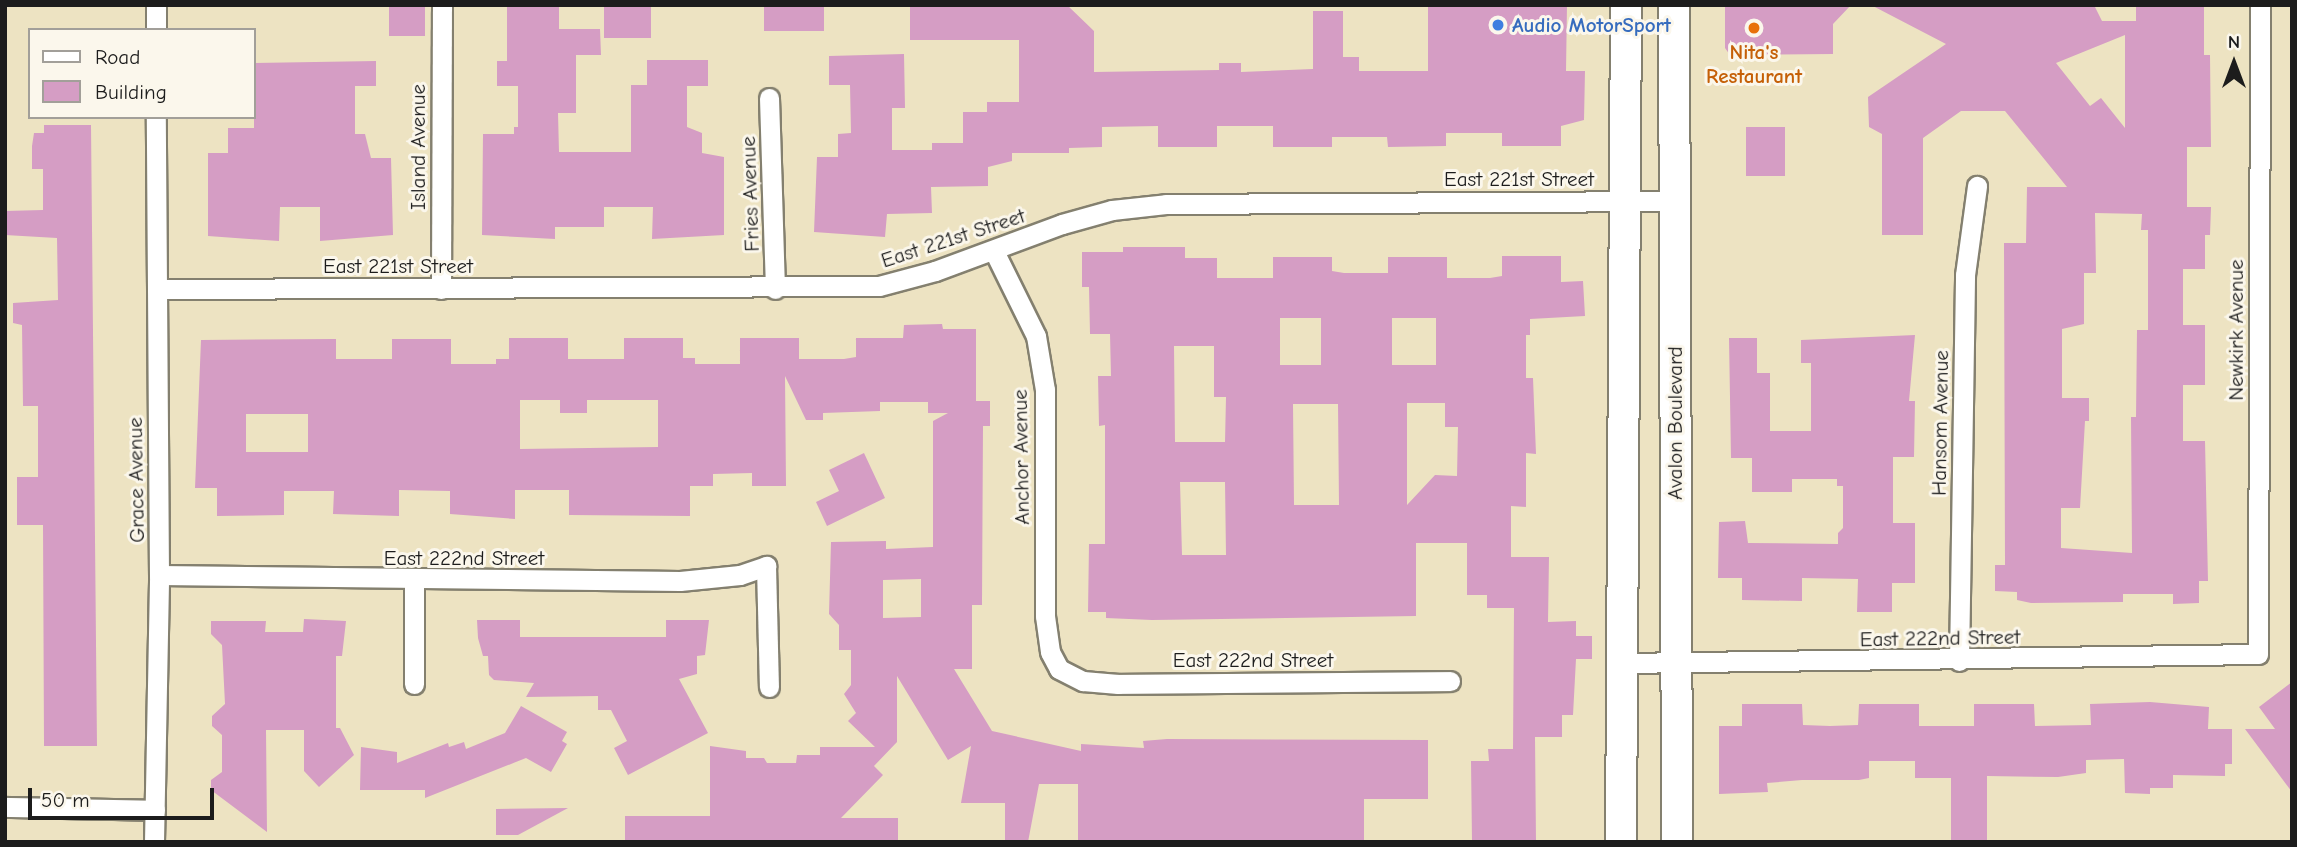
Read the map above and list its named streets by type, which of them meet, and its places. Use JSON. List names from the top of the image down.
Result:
{
  "streets": {
    "main road": ["Avalon Boulevard"],
    "street": [
      "Island Avenue",
      "East 221st Street",
      "Fries Avenue",
      "Newkirk Avenue",
      "Hansom Avenue",
      "Anchor Avenue",
      "Grace Avenue",
      "East 222nd Street"
    ]
  },
  "crossings": [
    ["Island Avenue", "East 221st Street"],
    ["East 221st Street", "Fries Avenue"],
    ["East 221st Street", "Avalon Boulevard"],
    ["East 221st Street", "Anchor Avenue"],
    ["East 221st Street", "Grace Avenue"],
    ["Newkirk Avenue", "East 222nd Street"],
    ["Avalon Boulevard", "East 222nd Street"],
    ["Hansom Avenue", "East 222nd Street"],
    ["Anchor Avenue", "East 222nd Street"],
    ["Grace Avenue", "East 222nd Street"]
  ],
  "places": ["Audio MotorSport", "Nita's Restaurant"],
  "legend": ["Road", "Building"],
  "scale_bar": "50 m",
  "north": "top"
}
